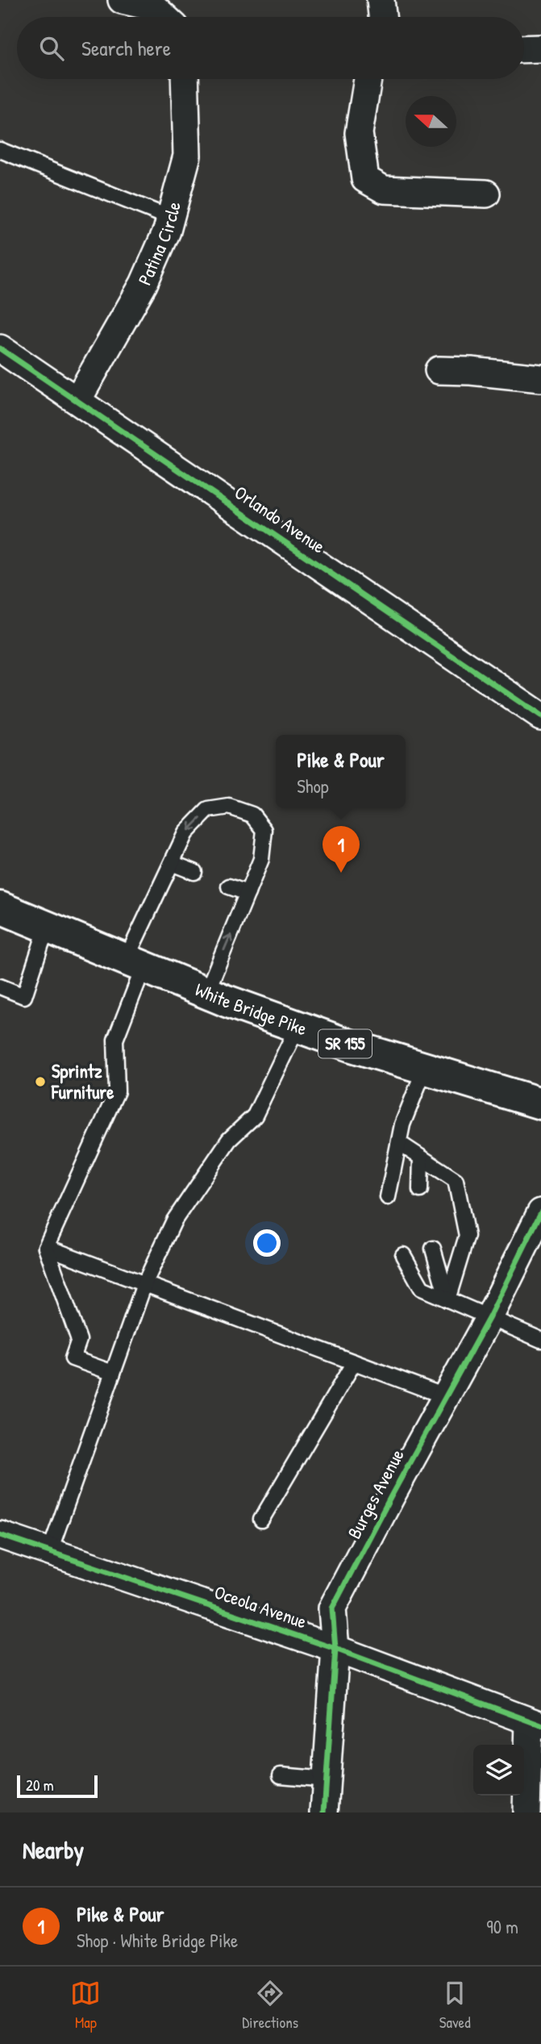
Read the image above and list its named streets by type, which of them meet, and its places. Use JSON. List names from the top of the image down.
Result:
{
  "streets": {
    "main road": ["White Bridge Pike", "SR 155"],
    "street": [
      "Patina Circle",
      "Orlando Avenue",
      "Burges Avenue",
      "Oceola Avenue"
    ]
  },
  "crossings": [
    ["Patina Circle", "Orlando Avenue"],
    ["Burges Avenue", "Oceola Avenue"]
  ],
  "places": ["Sprintz Furniture"],
  "scale_bar": "20 m",
  "north": "left",
  "page": {
    "search": "Search here",
    "popup": ["Pike & Pour", "Shop"],
    "pins": "1",
    "scale": "20 m",
    "heading": "Nearby",
    "list": [
      {
        "mark": "1",
        "name": "Pike & Pour",
        "note": "Shop · White Bridge Pike",
        "value": "90 m"
      }
    ],
    "nav": ["Map", "Directions", "Saved"]
  }
}
